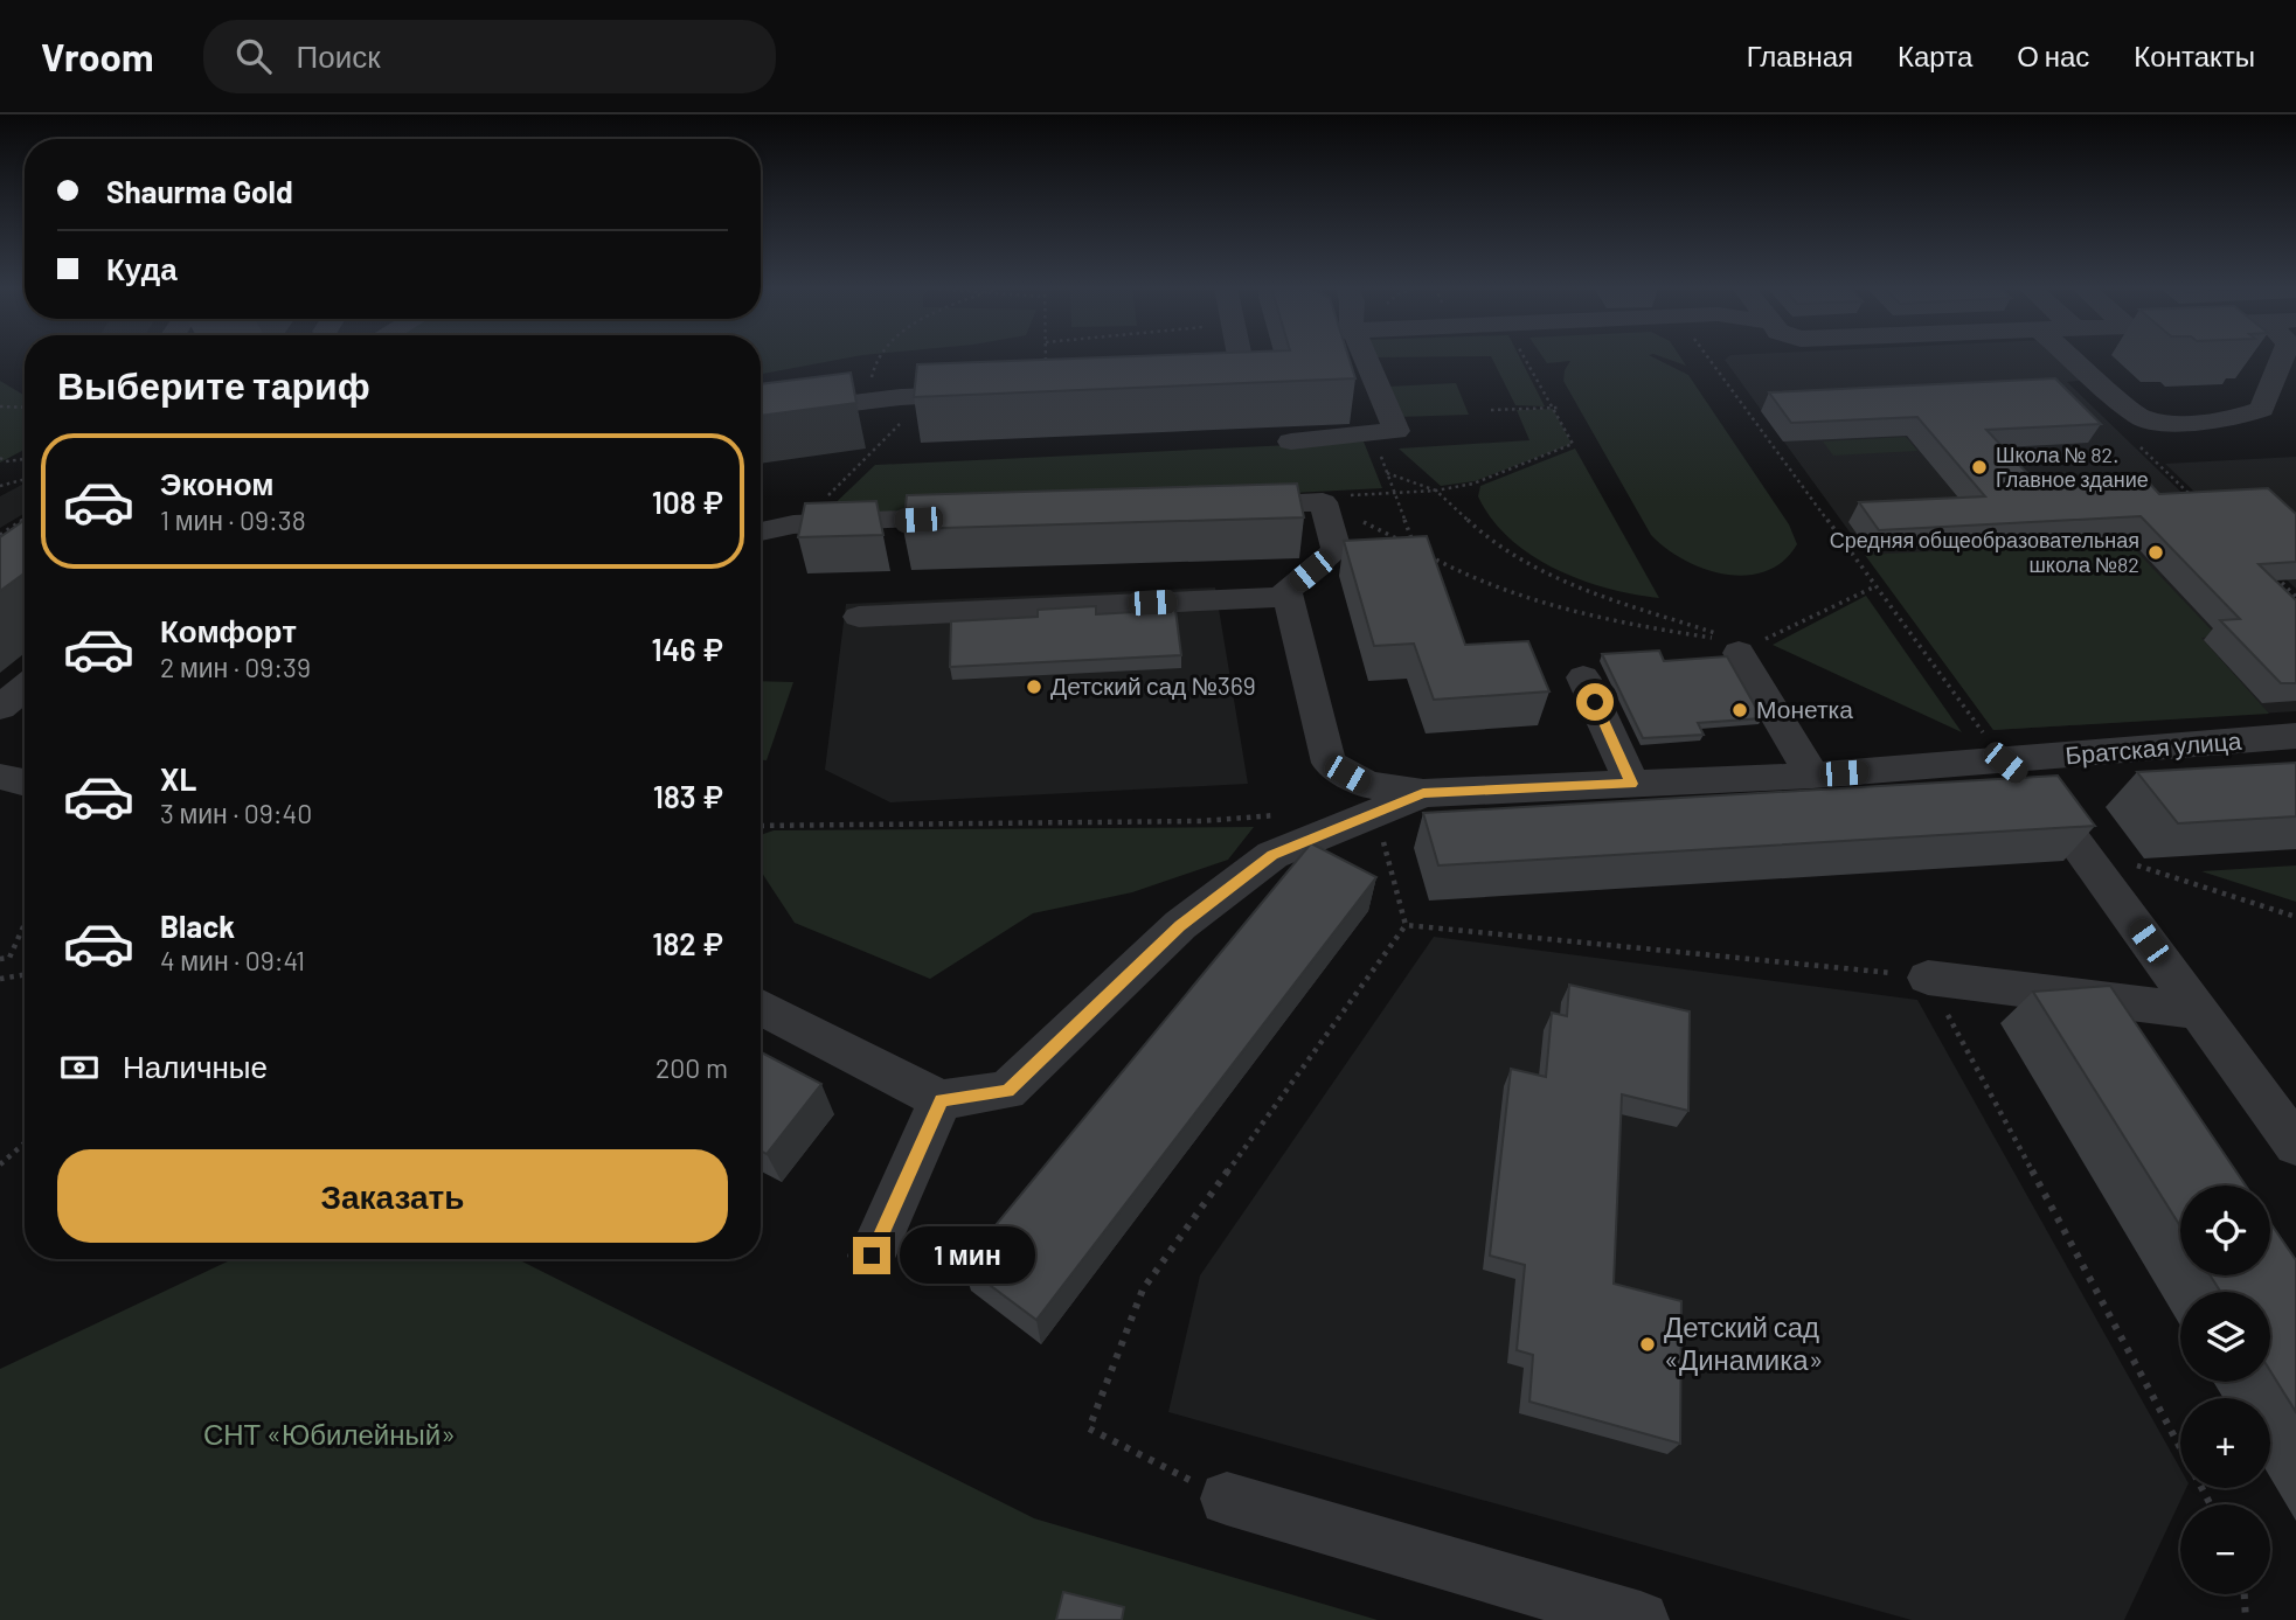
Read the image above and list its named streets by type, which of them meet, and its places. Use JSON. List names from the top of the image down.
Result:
{
  "streets": {
    "street": ["Братская улица"]
  },
  "parks": ["СНТ «Юбилейный»"],
  "places": [
    "Школа № 82. Главное здание",
    "Средняя общеобразовательная школа №82",
    "Детский сад №369",
    "Монетка",
    "Детский сад «Динамика»"
  ],
  "page": {
    "header": "Vroom",
    "search": "Поиск",
    "nav": [
      "Главная",
      "Карта",
      "О нас",
      "Контакты"
    ],
    "banner": ["Shaurma Gold", "Куда"],
    "heading": "Выберите тариф",
    "list": [
      {
        "name": "Эконом",
        "note": "1 мин · 09:38",
        "value": "108 ₽"
      },
      {
        "name": "Комфорт",
        "note": "2 мин · 09:39",
        "value": "146 ₽"
      },
      {
        "name": "XL",
        "note": "3 мин · 09:40",
        "value": "183 ₽"
      },
      {
        "name": "Black",
        "note": "4 мин · 09:41",
        "value": "182 ₽"
      }
    ],
    "pay": ["Наличные", "200 m"],
    "buttons": "Заказать",
    "map_buttons": ["+", "−"],
    "bubble": "1 мин"
  }
}
